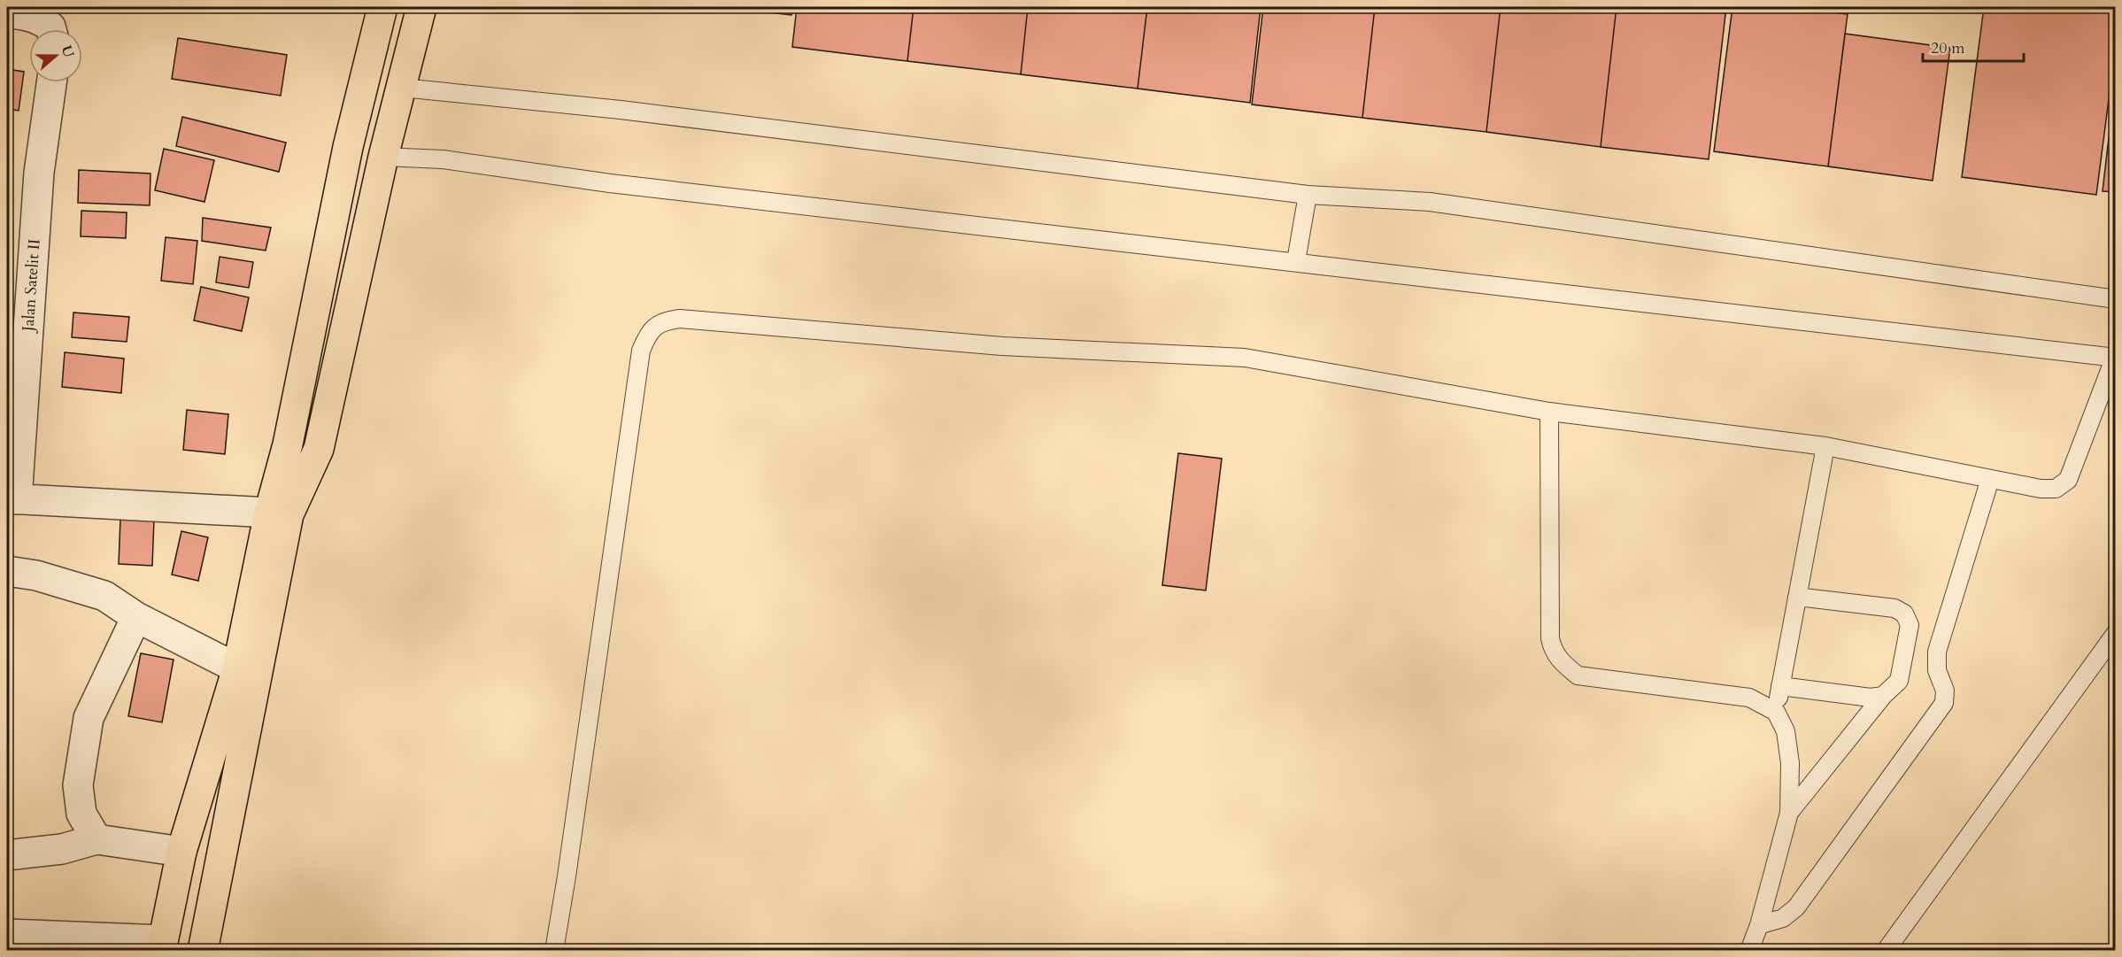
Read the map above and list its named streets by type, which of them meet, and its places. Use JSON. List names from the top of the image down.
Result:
{
  "streets": {
    "street": ["Jalan Satelit II"]
  },
  "scale_bar": "20 m",
  "north": "right"
}
